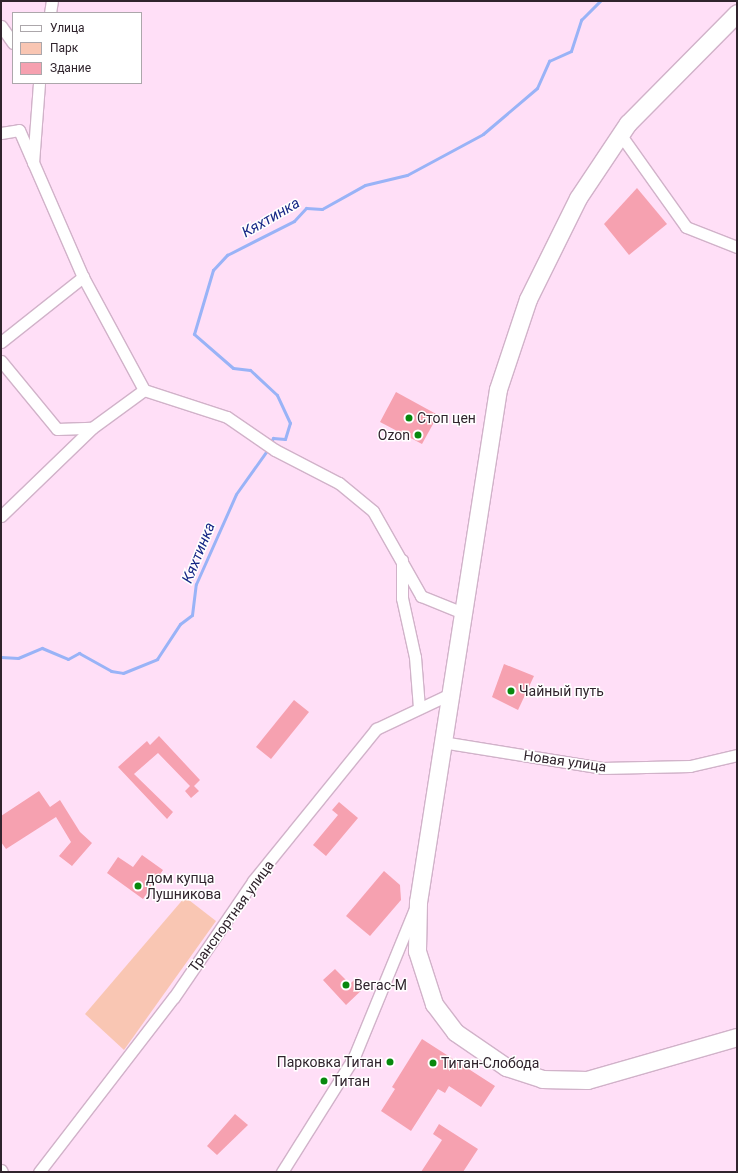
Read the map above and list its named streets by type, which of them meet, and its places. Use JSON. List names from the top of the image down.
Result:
{
  "streets": {
    "street": ["Новая улица", "Транспортная улица"]
  },
  "water": ["Кяхтинка"],
  "places": [
    "Стоп цен",
    "Ozon",
    "Чайный путь",
    "дом купца Лушникова",
    "Вегас-М",
    "Парковка Титан",
    "Титан-Слобода",
    "Титан"
  ],
  "legend": ["Улица", "Парк", "Здание"]
}
